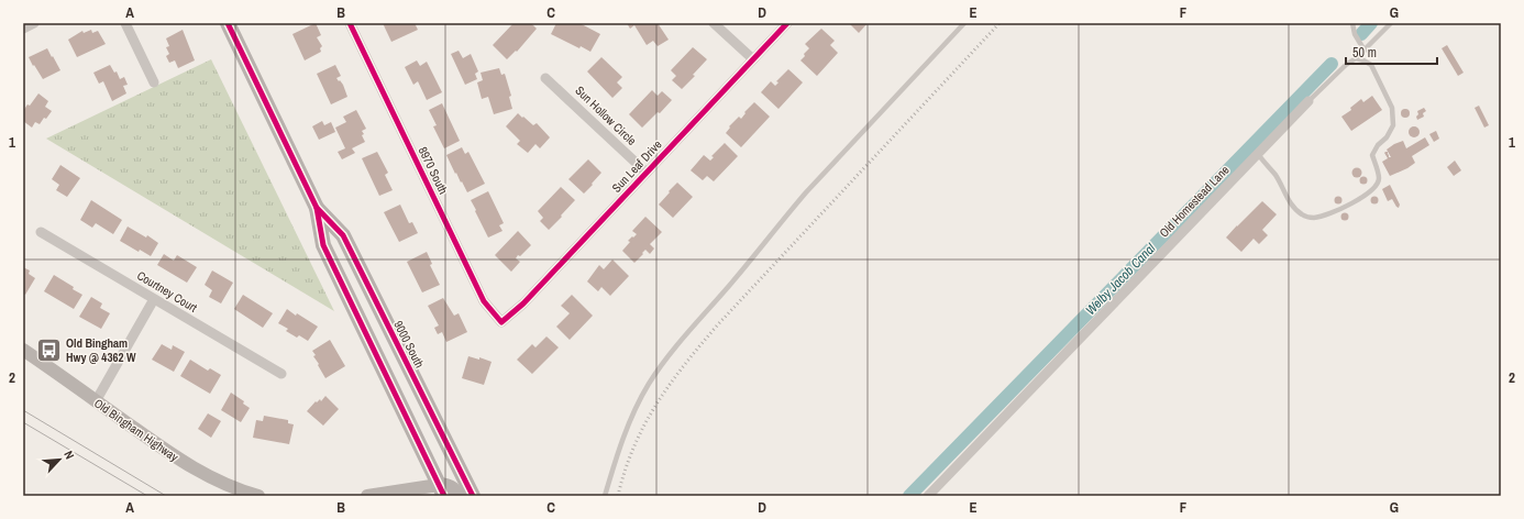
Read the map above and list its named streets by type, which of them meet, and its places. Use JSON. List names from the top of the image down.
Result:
{
  "streets": {
    "main road": ["9000 South", "Old Bingham Highway"],
    "street": [
      "Sun Hollow Circle",
      "Sun Leaf Drive",
      "8970 South",
      "Old Homestead Lane",
      "Courtney Court"
    ]
  },
  "crossings": [
    ["Sun Hollow Circle", "Sun Leaf Drive"],
    ["Sun Leaf Drive", "8970 South"]
  ],
  "water": ["Welby Jacob Canal"],
  "places": {
    "bus stop": ["Old Bingham Hwy @ 4362 W"]
  },
  "scale_bar": "50 m",
  "north": "top right",
  "grid": {
    "columns": [
      "A",
      "B",
      "C",
      "D",
      "E",
      "F",
      "G"
    ],
    "rows": ["1", "2"]
  }
}
